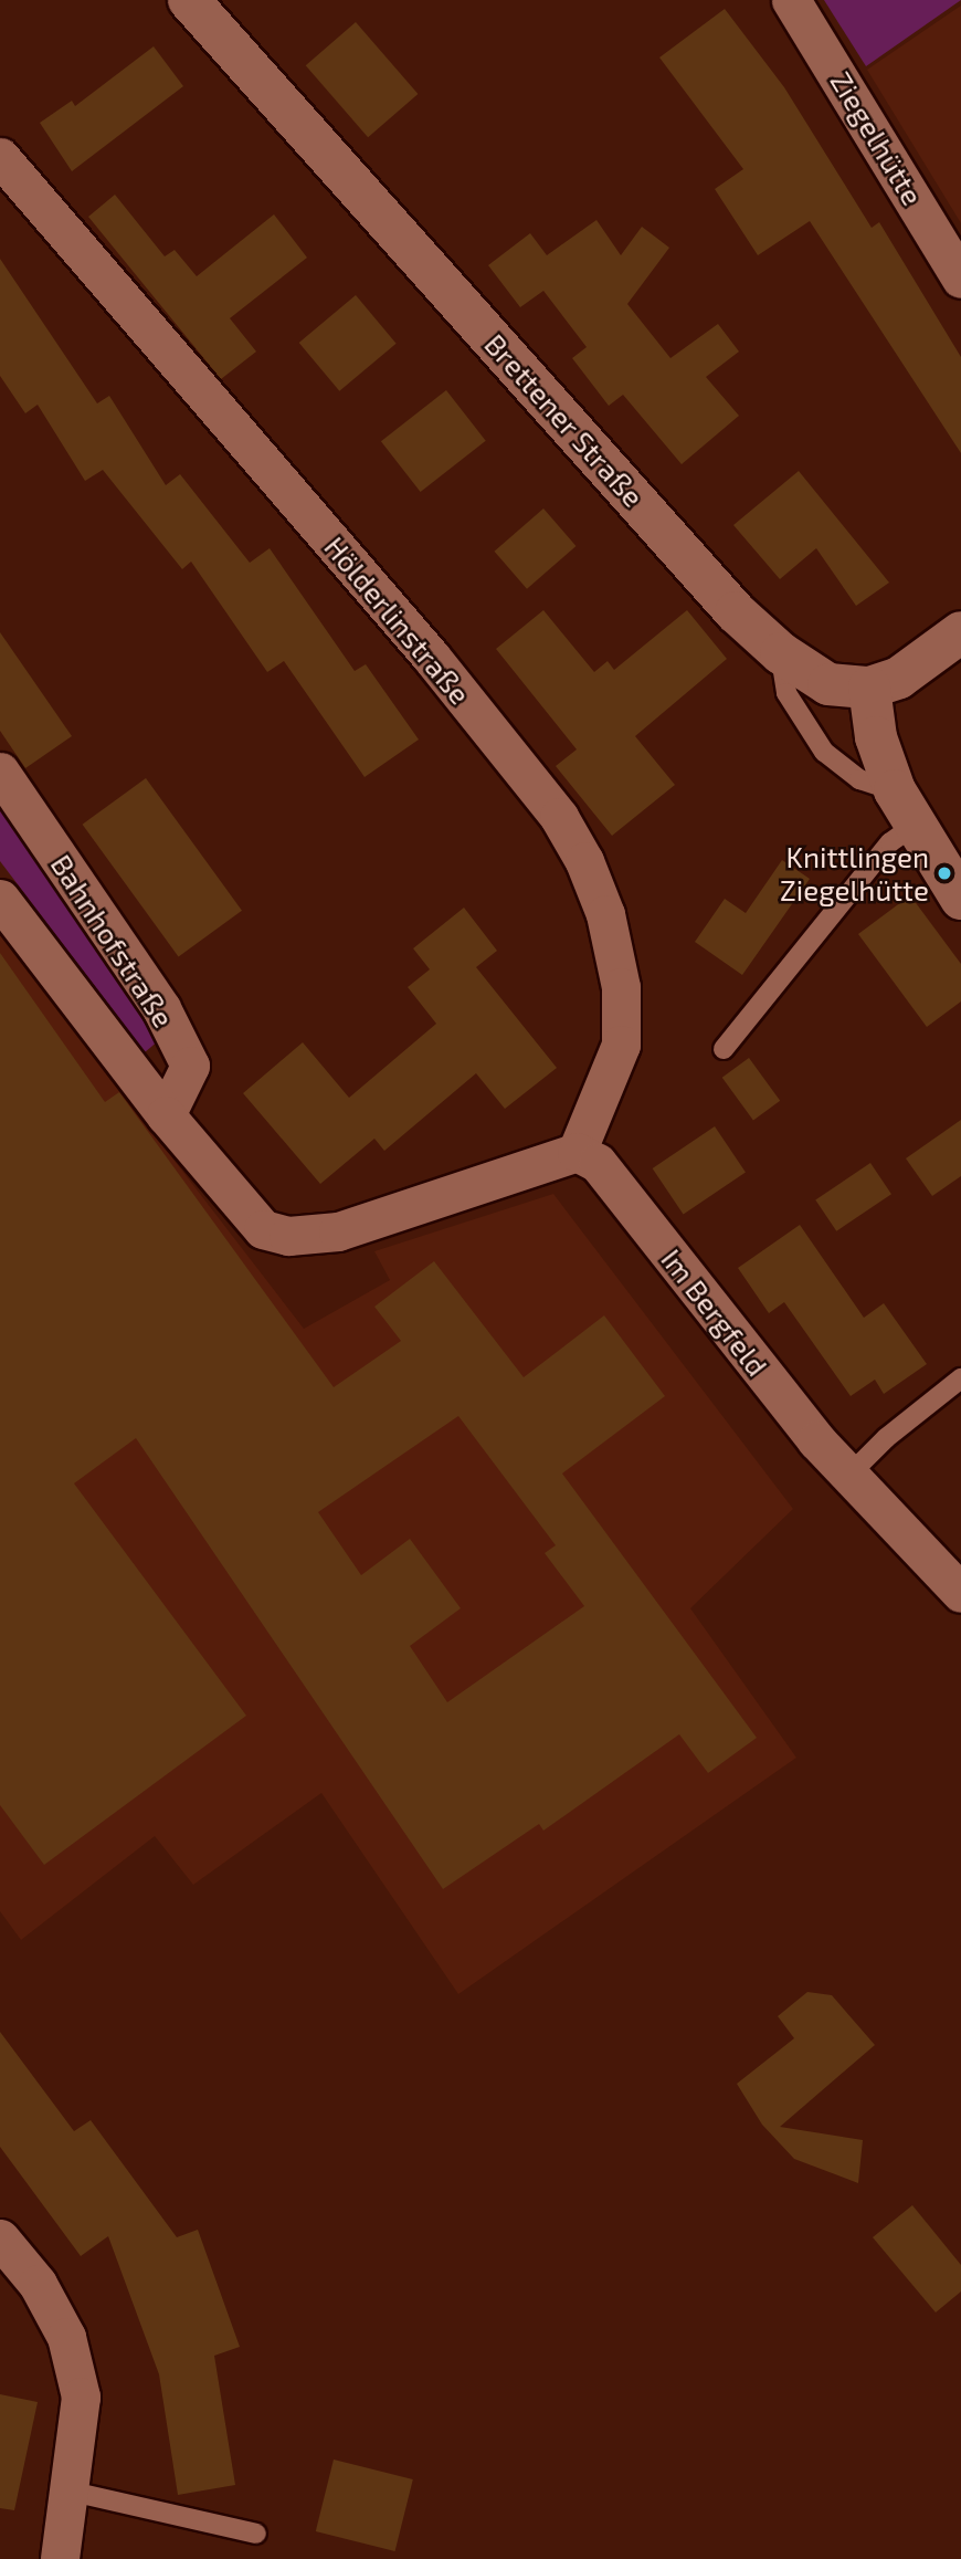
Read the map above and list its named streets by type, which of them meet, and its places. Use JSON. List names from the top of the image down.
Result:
{
  "streets": {
    "street": [
      "Ziegelhütte",
      "Brettener Straße",
      "Hölderlinstraße",
      "Bahnhofstraße",
      "Im Bergfeld"
    ]
  },
  "crossings": [
    ["Hölderlinstraße", "Bahnhofstraße"],
    ["Hölderlinstraße", "Im Bergfeld"],
    ["Bahnhofstraße", "Im Bergfeld"]
  ],
  "places": ["Knittlingen Ziegelhütte"]
}
